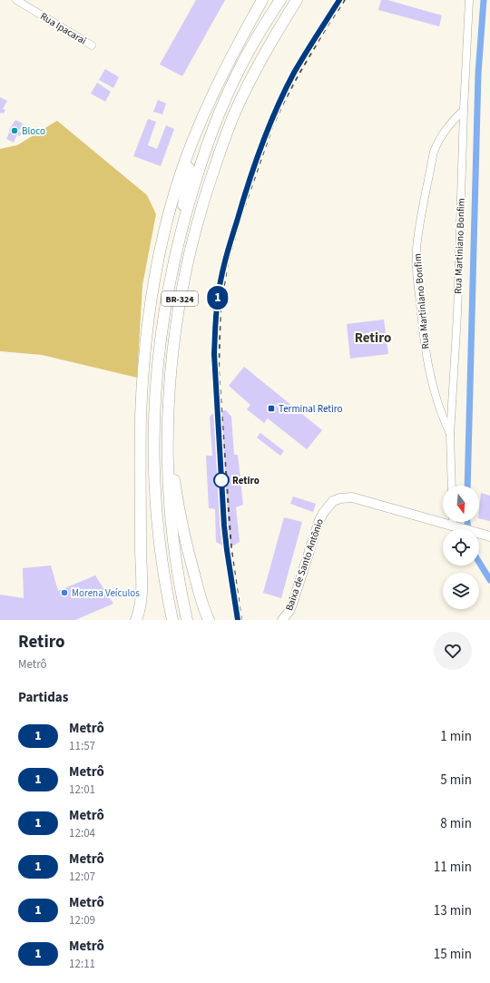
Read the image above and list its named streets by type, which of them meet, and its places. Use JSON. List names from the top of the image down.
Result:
{
  "streets": {
    "highway": ["BR-324"],
    "main road": ["Baixa de Santo Antônio"],
    "street": ["Rua Ipacarai", "Rua Martiniano Bonfim", "Rua Martinlano Bonfim"]
  },
  "crossings": [
    ["Rua Martiniano Bonfim", "Rua Martinlano Bonfim"]
  ],
  "districts": ["Retiro"],
  "places": {
    "other": ["Bloco", "Retiro", "Morena Veículos"],
    "transit": ["Terminal Retiro"]
  },
  "lines": ["metro line 1"],
  "north": "bottom",
  "page": {
    "on_map": "1",
    "heading": [
      ["Retiro", "Metrô"],
      "Partidas"
    ],
    "list": [
      {
        "mark": "1",
        "name": "Metrô",
        "note": "11:57",
        "value": "1 min"
      },
      {
        "mark": "1",
        "name": "Metrô",
        "note": "12:01",
        "value": "5 min"
      },
      {
        "mark": "1",
        "name": "Metrô",
        "note": "12:04",
        "value": "8 min"
      },
      {
        "mark": "1",
        "name": "Metrô",
        "note": "12:07",
        "value": "11 min"
      },
      {
        "mark": "1",
        "name": "Metrô",
        "note": "12:09",
        "value": "13 min"
      },
      {
        "mark": "1",
        "name": "Metrô",
        "note": "12:11",
        "value": "15 min"
      }
    ]
  }
}
